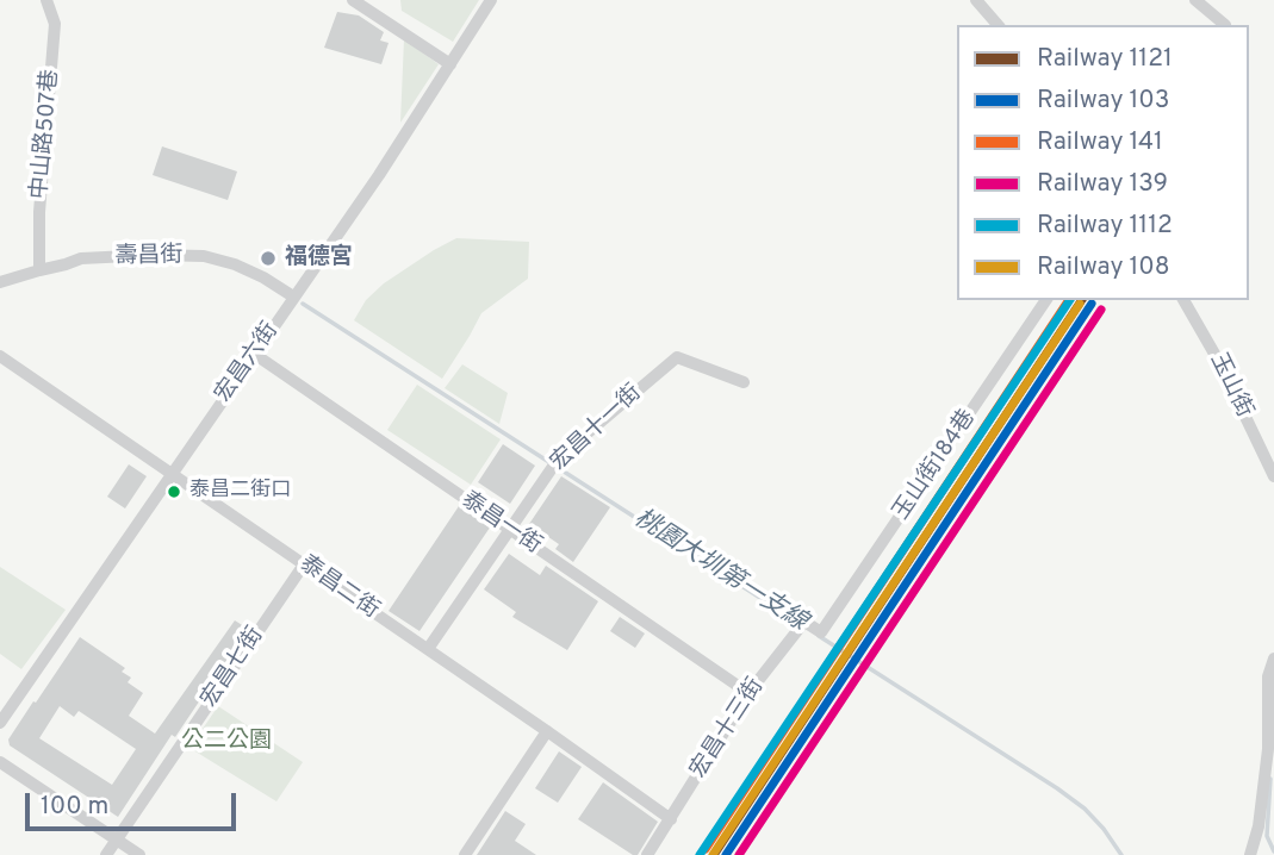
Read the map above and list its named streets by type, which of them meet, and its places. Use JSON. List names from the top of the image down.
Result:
{
  "streets": {
    "street": [
      "中山路507巷",
      "壽昌街",
      "宏昌六街",
      "玉山街",
      "宏昌十一街",
      "玉山街184巷",
      "泰昌一街",
      "泰昌二街",
      "宏昌七街",
      "宏昌十三街"
    ]
  },
  "crossings": [
    ["中山路507巷", "壽昌街"],
    ["壽昌街", "宏昌六街"],
    ["宏昌六街", "泰昌一街"],
    ["宏昌六街", "泰昌二街"],
    ["宏昌十一街", "泰昌一街"],
    ["宏昌十一街", "泰昌二街"],
    ["玉山街184巷", "宏昌十三街"],
    ["泰昌一街", "宏昌十三街"],
    ["泰昌二街", "宏昌七街"],
    ["泰昌二街", "宏昌十三街"]
  ],
  "water": ["桃園大圳第一支線"],
  "parks": ["公二公園"],
  "places": ["福德宮", "泰昌二街口"],
  "lines": [
    "rail line 1121",
    "rail line 141",
    "rail line 1112",
    "rail line 103",
    "rail line 108",
    "rail line 139"
  ],
  "legend": [
    "Railway 1121",
    "Railway 103",
    "Railway 141",
    "Railway 139",
    "Railway 1112",
    "Railway 108"
  ],
  "scale_bar": "100 m"
}
